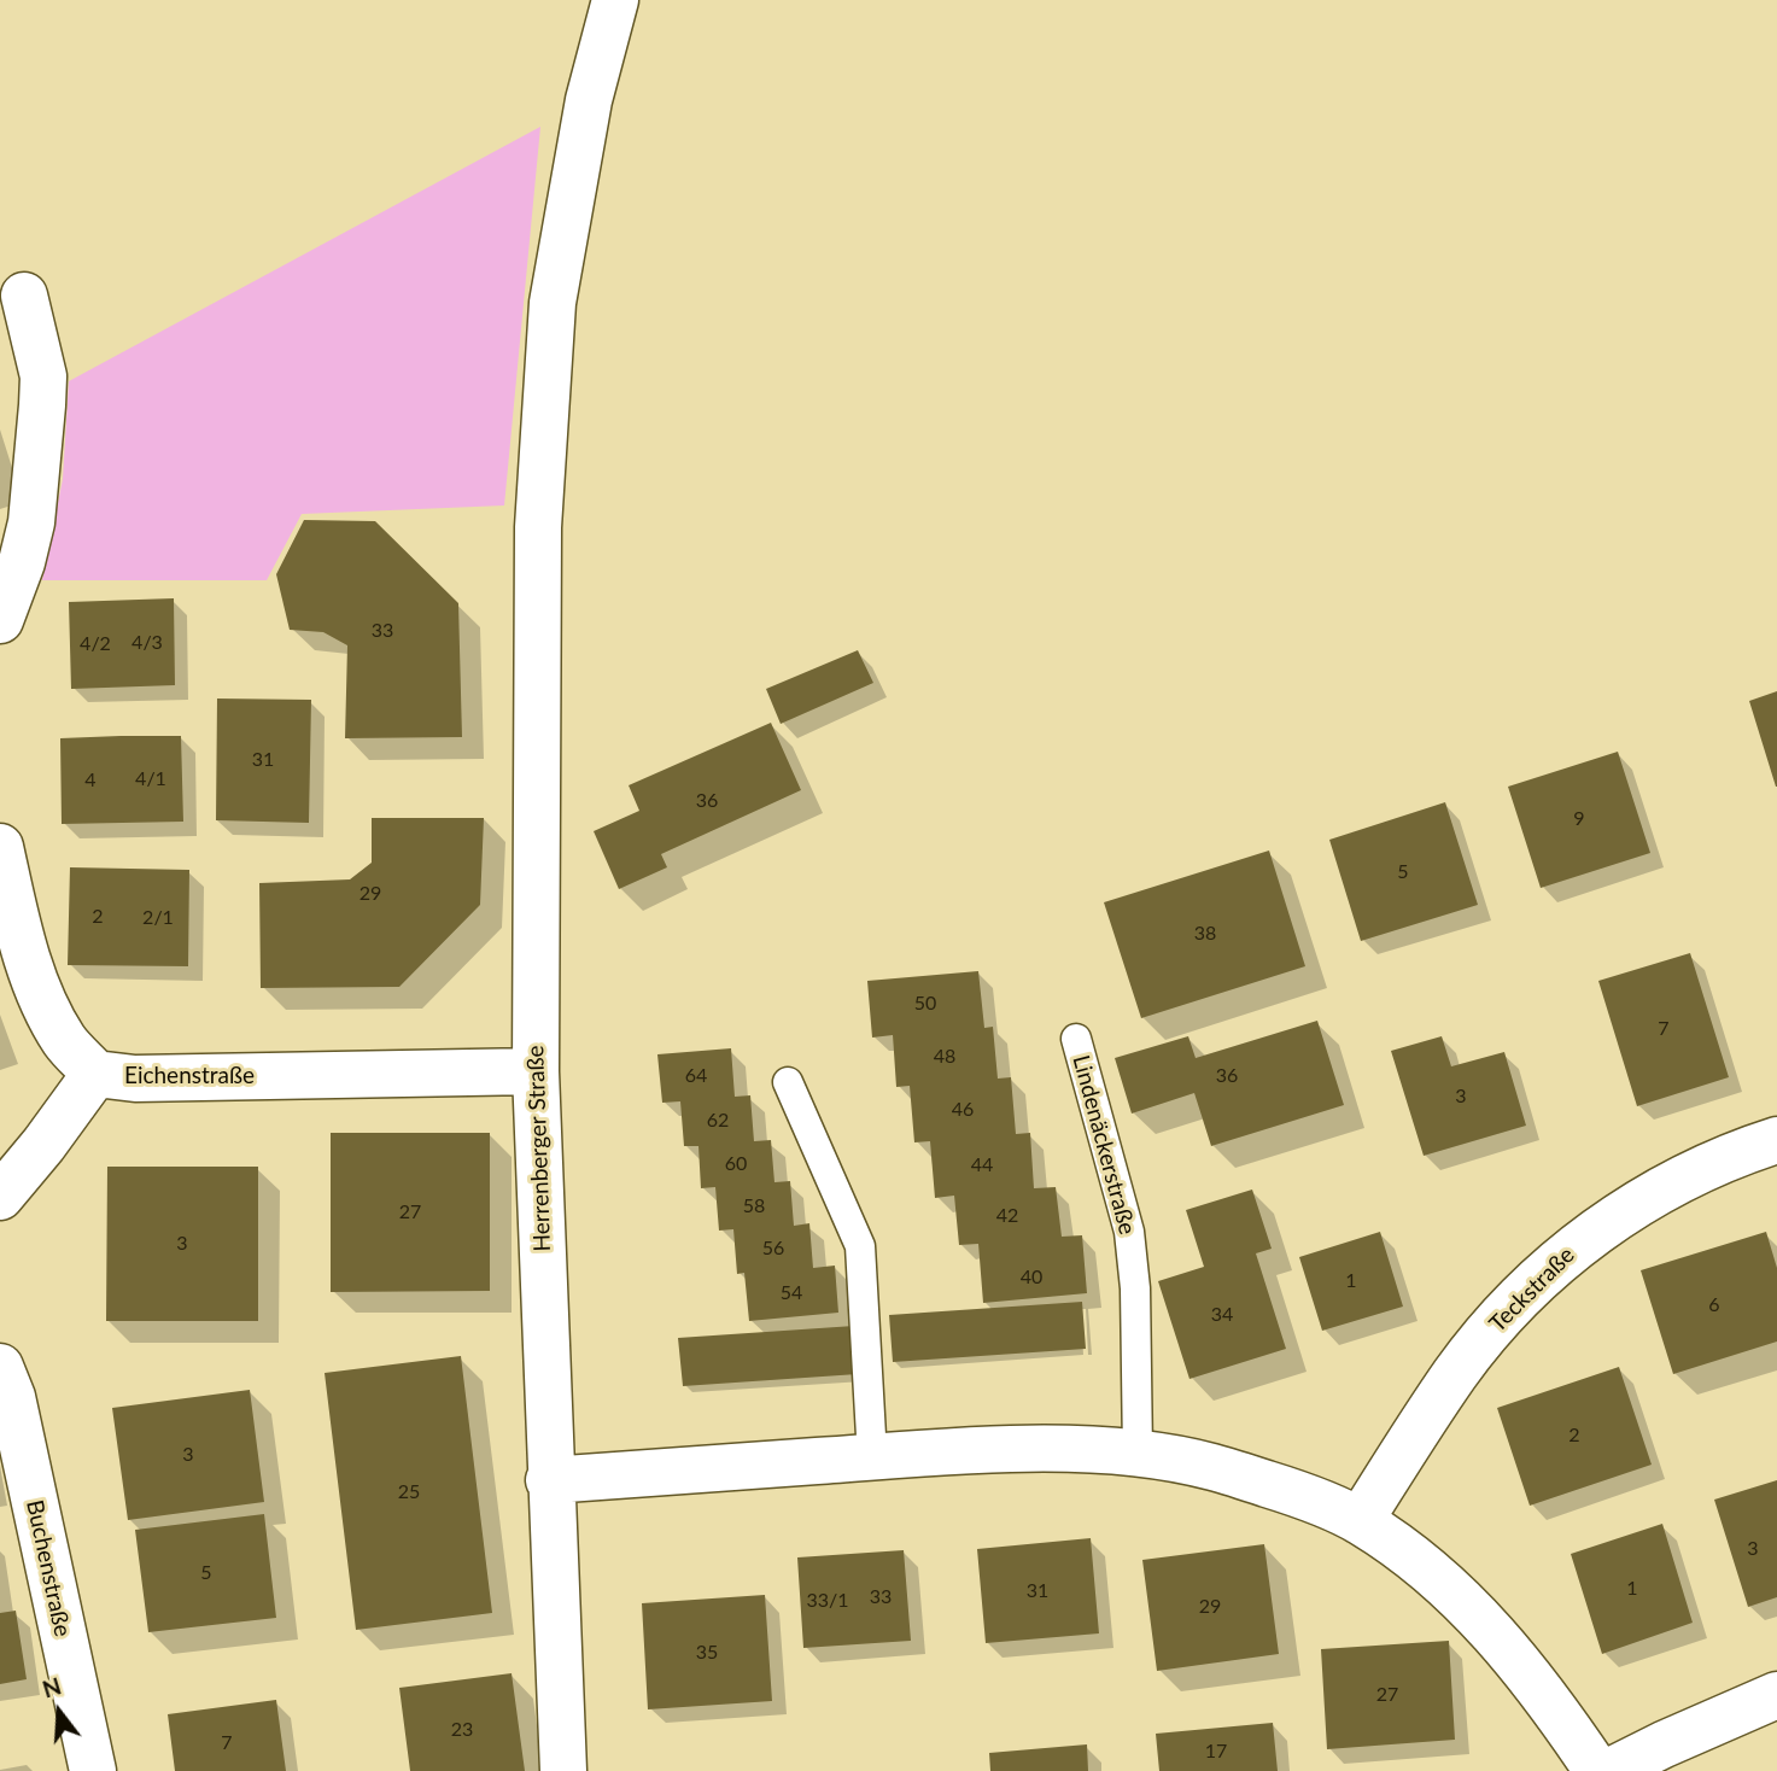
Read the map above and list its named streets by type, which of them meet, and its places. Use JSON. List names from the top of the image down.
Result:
{
  "streets": {
    "street": [
      "Eichenstraße",
      "Herrenberger Straße",
      "Teckstraße",
      "Buchenstraße"
    ],
    "lane": ["Lindenäckerstraße"]
  },
  "crossings": [
    ["Eichenstraße", "Herrenberger Straße"]
  ],
  "house_numbers": [
    "33",
    "4/3",
    "4/2",
    "31",
    "4/1",
    "4",
    "36",
    "9",
    "5",
    "29",
    "2",
    "2/1",
    "38",
    "50",
    "7",
    "48",
    "64",
    "36",
    "3",
    "46",
    "62",
    "60",
    "44",
    "58",
    "27",
    "42",
    "3",
    "56",
    "40",
    "1",
    "54",
    "6",
    "34",
    "2",
    "3",
    "25",
    "3",
    "5",
    "1",
    "31",
    "33",
    "33/1",
    "29",
    "35",
    "27",
    "23",
    "7",
    "17"
  ],
  "north": "top"
}
